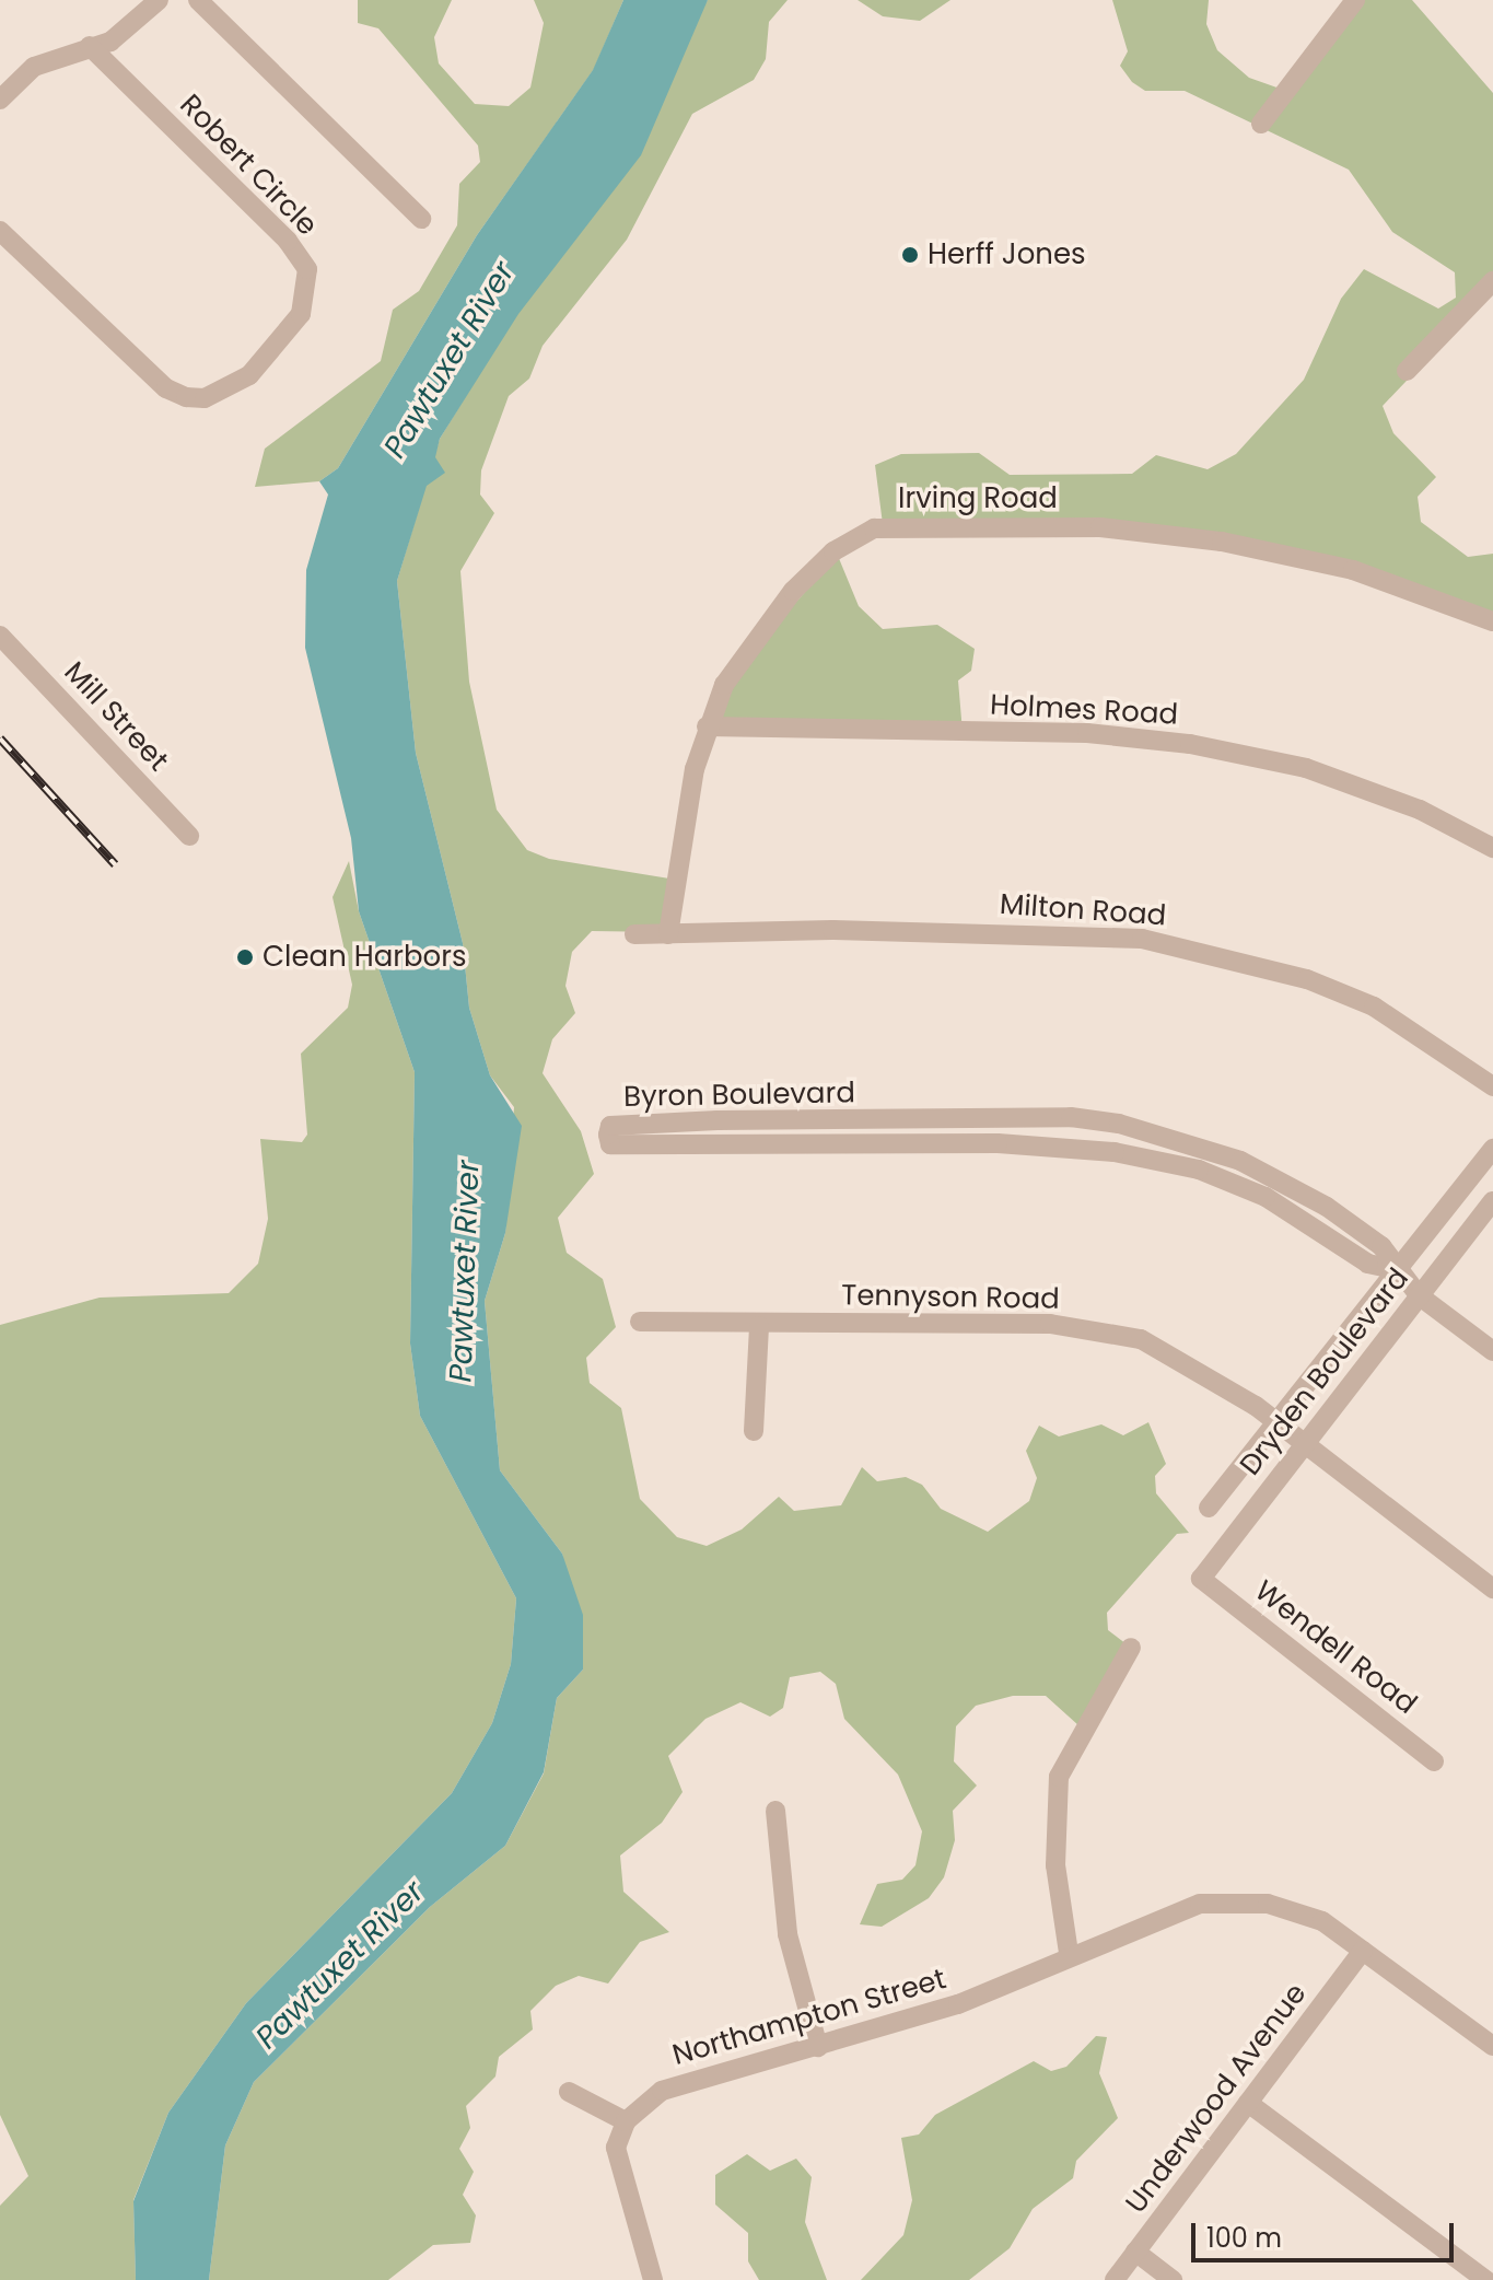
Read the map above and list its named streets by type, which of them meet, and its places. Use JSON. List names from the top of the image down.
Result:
{
  "streets": {
    "street": [
      "Robert Circle",
      "Irving Road",
      "Holmes Road",
      "Mill Street",
      "Milton Road",
      "Byron Boulevard",
      "Tennyson Road",
      "Dryden Boulevard",
      "Wendell Road",
      "Northampton Street",
      "Underwood Avenue"
    ]
  },
  "crossings": [
    ["Irving Road", "Holmes Road"],
    ["Irving Road", "Milton Road"],
    ["Byron Boulevard", "Dryden Boulevard"],
    ["Tennyson Road", "Dryden Boulevard"],
    ["Dryden Boulevard", "Wendell Road"],
    ["Northampton Street", "Underwood Avenue"]
  ],
  "water": ["Pawtuxet River"],
  "places": ["Herff Jones", "Clean Harbors"],
  "scale_bar": "100 m"
}
